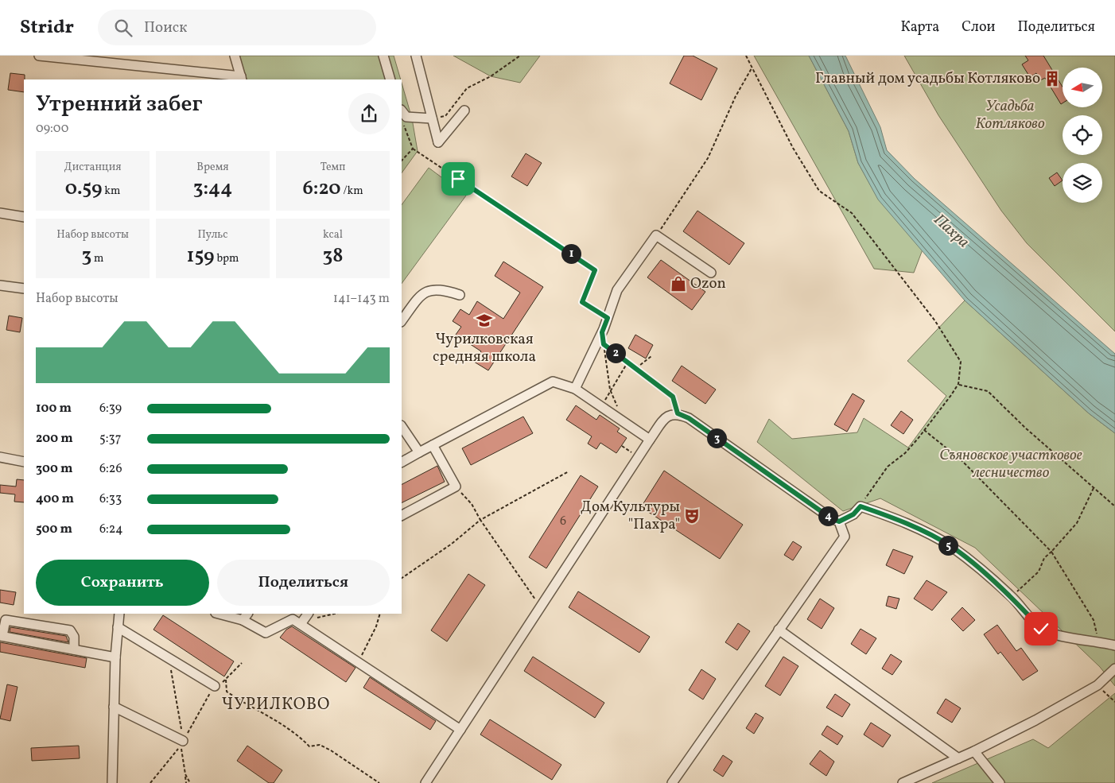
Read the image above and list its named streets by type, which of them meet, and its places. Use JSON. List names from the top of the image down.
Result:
{
  "districts": ["ЧУРИЛКОВО"],
  "water": ["Пахра"],
  "parks": ["Усадьба Котляково", "Съяновское участковое лесничество"],
  "places": {
    "building": ["Главный дом усадьбы Котляково"],
    "shop": ["Ozon"],
    "school or university": ["Чурилковская средняя школа"],
    "theatre": ["Дом Культуры \"Пахра\""]
  },
  "house_numbers": ["6"],
  "north": "left",
  "page": {
    "header": "Stridr",
    "search": "Поиск",
    "nav": ["Карта", "Слои", "Поделиться"],
    "heading": ["Утренний забег", "09:00"],
    "stats": [
      ["Дистанция", "0.59 km"],
      ["Время", "3:44"],
      ["Темп", "6:20 /km"],
      ["Набор высоты", "3 m"],
      ["Пульс", "159 bpm"],
      ["kcal", "38"]
    ],
    "pins": [
      "1",
      "2",
      "3",
      "4",
      "5"
    ],
    "chart": ["Набор высоты", "141–143 m"],
    "list": [
      {
        "name": "100 m",
        "note": "6:39"
      },
      {
        "name": "200 m",
        "note": "5:37"
      },
      {
        "name": "300 m",
        "note": "6:26"
      },
      {
        "name": "400 m",
        "note": "6:33"
      },
      {
        "name": "500 m",
        "note": "6:24"
      }
    ],
    "buttons": ["Сохранить", "Поделиться"]
  }
}
